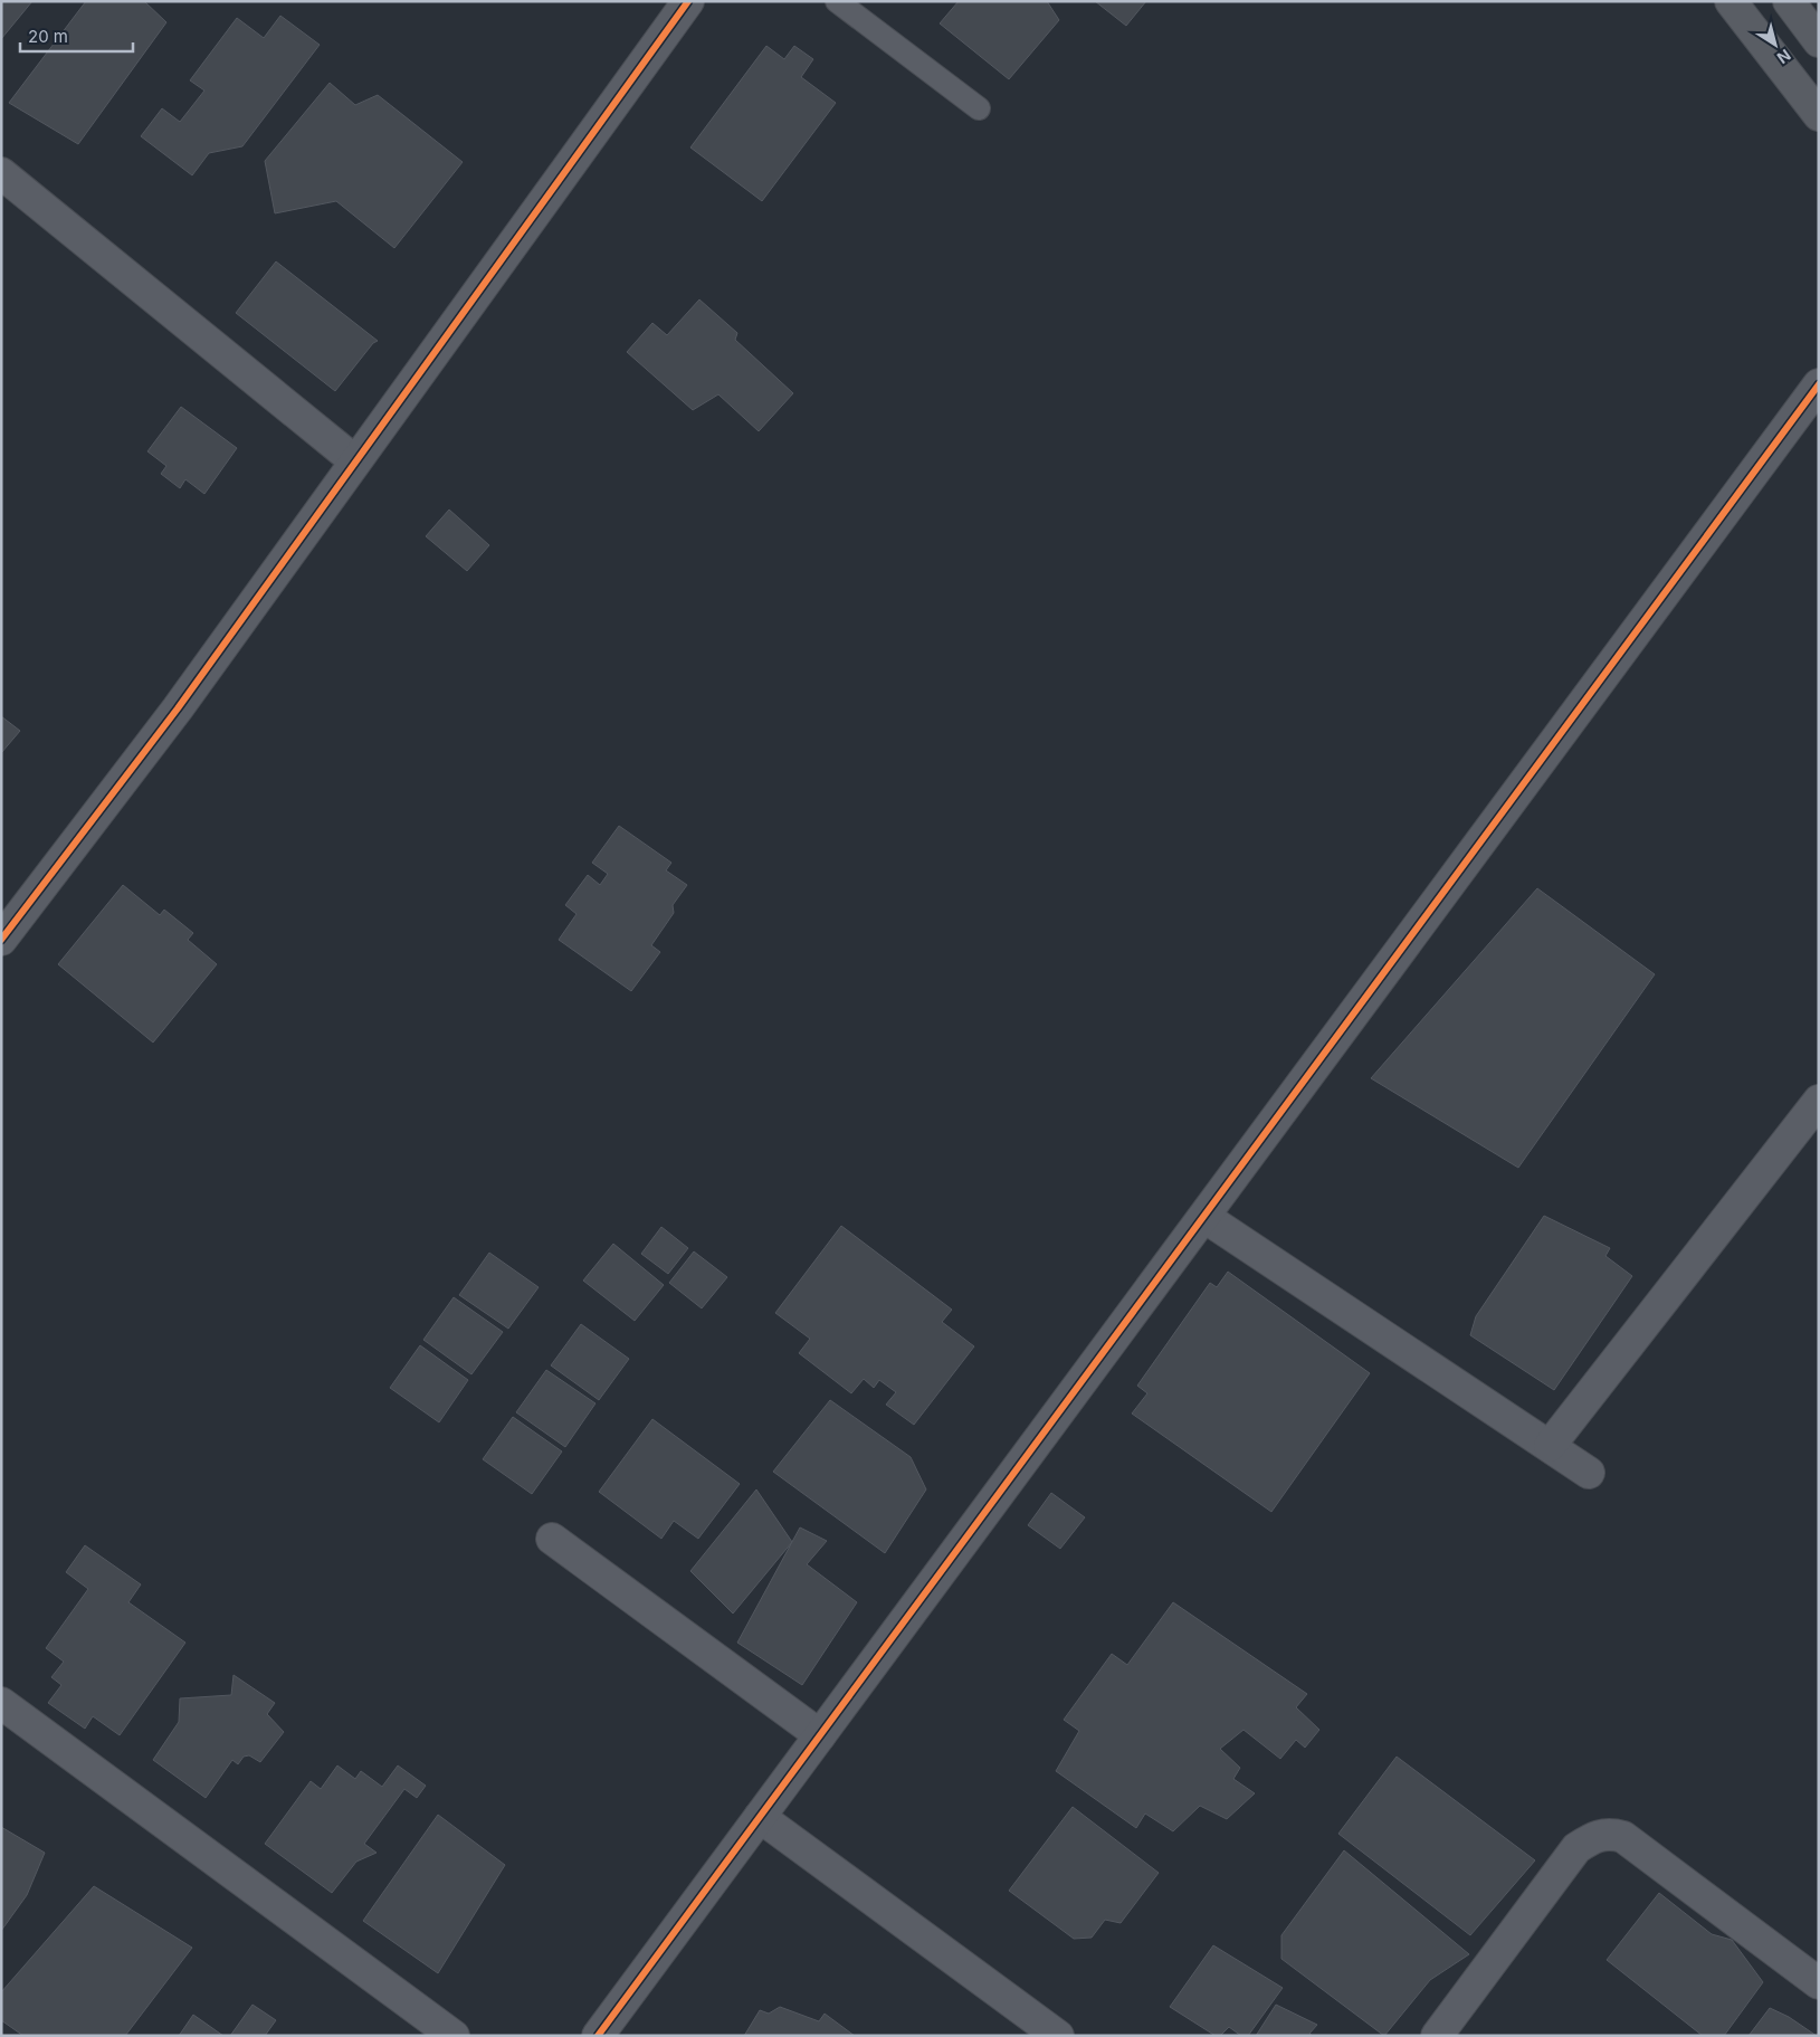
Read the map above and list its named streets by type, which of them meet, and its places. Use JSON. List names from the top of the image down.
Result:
{
  "scale_bar": "20 m",
  "north": "bottom right"
}
